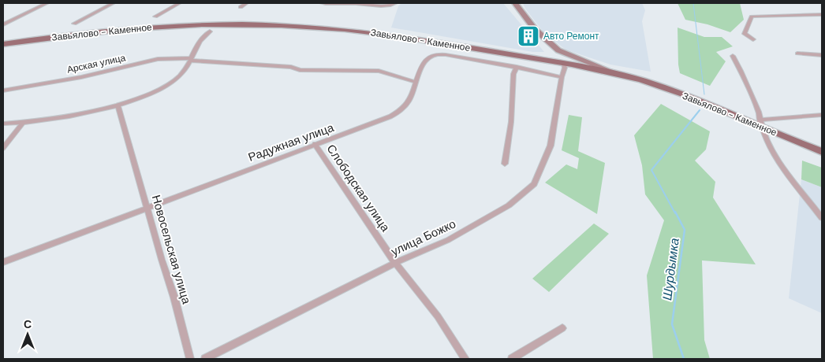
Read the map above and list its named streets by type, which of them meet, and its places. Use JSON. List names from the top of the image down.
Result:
{
  "streets": {
    "main road": ["Завьялово - Каменное"],
    "street": [
      "Арская улица",
      "Радужная улица",
      "Слободская улица",
      "улица Божко",
      "Новосельская улица"
    ]
  },
  "crossings": [
    ["Завьялово - Каменное", "улица Божко"],
    ["Арская улица", "Радужная улица"],
    ["Радужная улица", "Слободская улица"],
    ["Радужная улица", "улица Божко"],
    ["Радужная улица", "Новосельская улица"],
    ["Слободская улица", "улица Божко"]
  ],
  "water": ["Шурдымка"],
  "places": {
    "building": ["Авто Ремонт"]
  },
  "north": "top"
}
